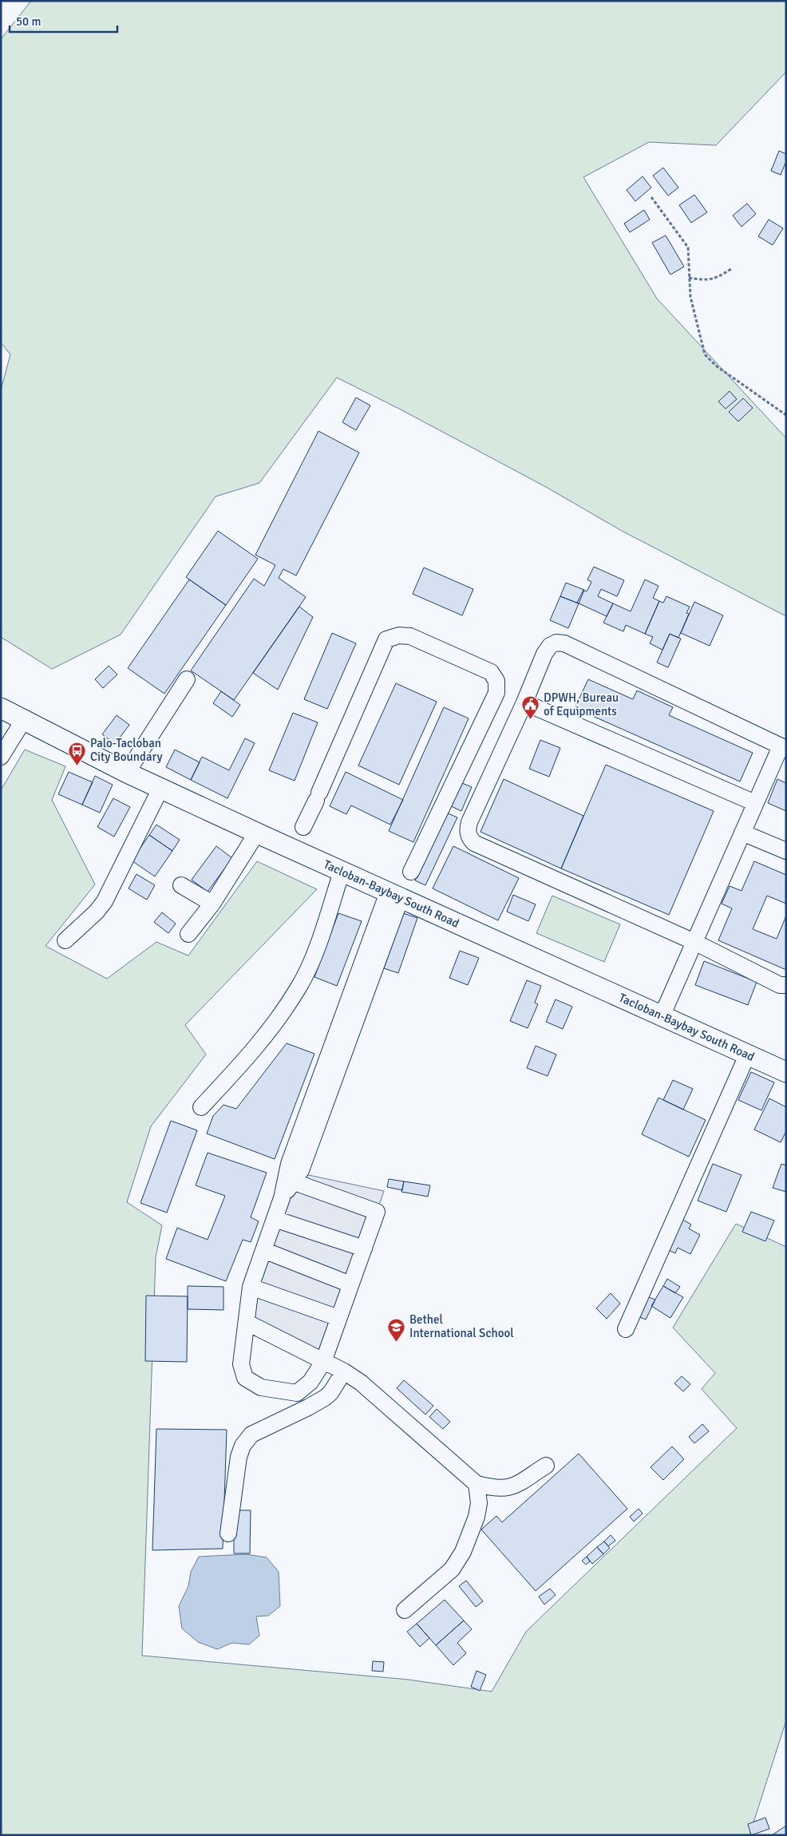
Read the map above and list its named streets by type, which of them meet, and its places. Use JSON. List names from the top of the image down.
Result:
{
  "streets": {
    "main road": ["Tacloban-Baybay South Road"]
  },
  "places": {
    "public building": ["DPWH, Bureau of Equipments"],
    "bus stop": ["Palo-Tacloban City Boundary"],
    "school or university": ["Bethel International School"]
  },
  "scale_bar": "50 m"
}
